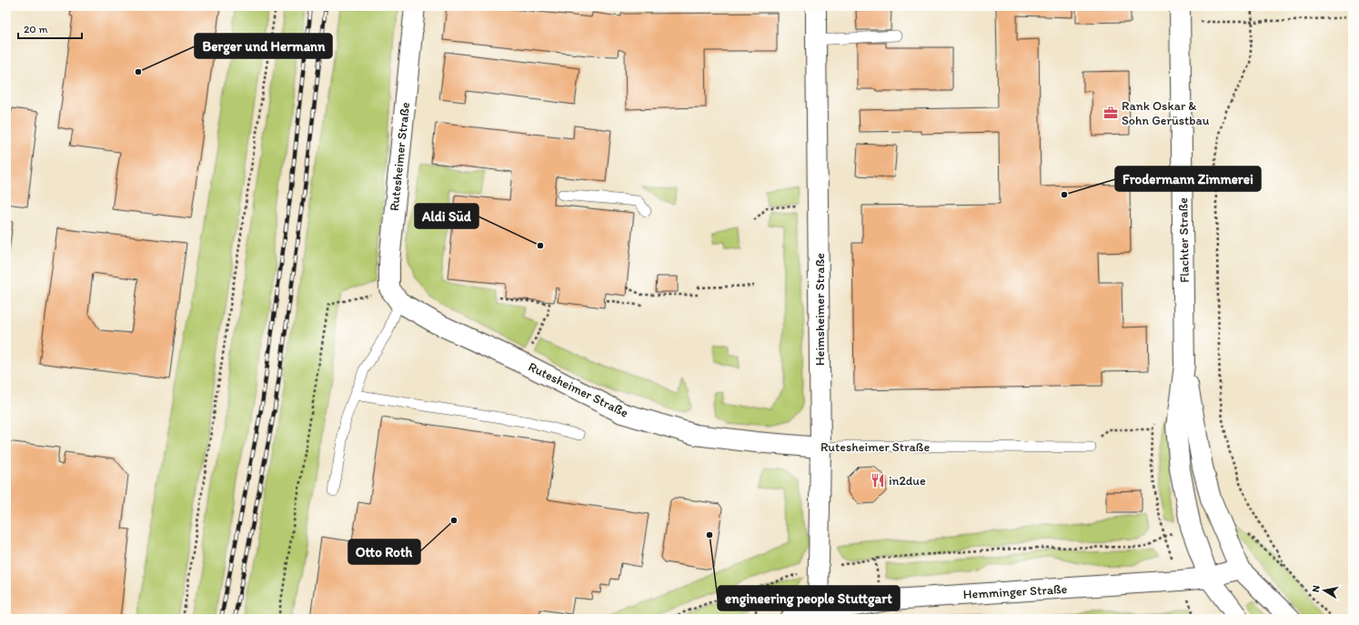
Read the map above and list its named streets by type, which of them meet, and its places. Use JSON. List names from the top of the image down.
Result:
{
  "streets": {
    "main road": [
      "Rutesheimer Straße",
      "Flachter Straße",
      "Heimsheimer Straße",
      "Hemminger Straße"
    ]
  },
  "crossings": [
    ["Rutesheimer Straße", "Heimsheimer Straße"],
    ["Flachter Straße", "Hemminger Straße"],
    ["Heimsheimer Straße", "Hemminger Straße"]
  ],
  "places": {
    "other": [
      "Berger und Hermann",
      "Frodermann Zimmerei",
      "Aldi Süd",
      "Otto Roth",
      "engineering people Stuttgart"
    ],
    "office": ["Rank Oskar & Sohn Gerüstbau"],
    "restaurant": ["in2due"]
  },
  "scale_bar": "20 m",
  "north": "left"
}
